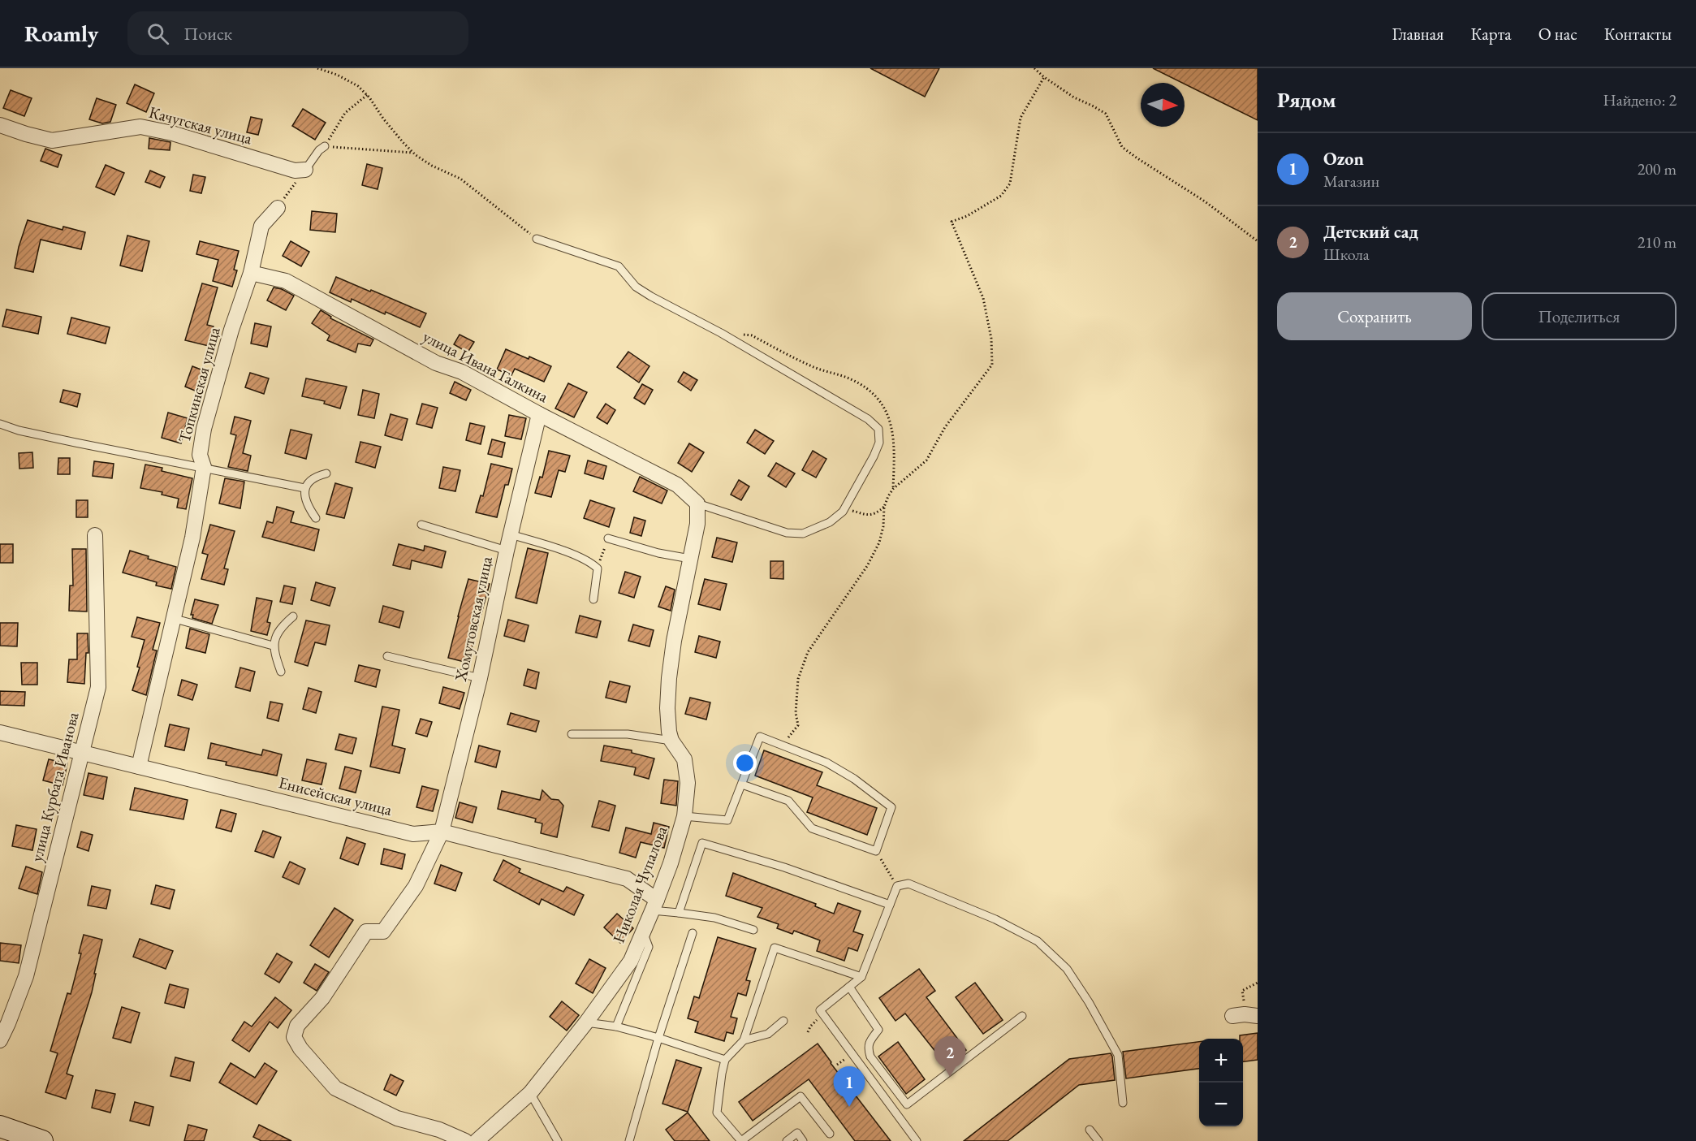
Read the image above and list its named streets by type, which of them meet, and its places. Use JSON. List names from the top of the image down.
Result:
{
  "streets": {
    "street": [
      "Качугская улица",
      "улица Ивана Галкина",
      "Топкинская улица",
      "Хомутовская улица",
      "улица Курбата Иванова",
      "Енисейская улица",
      "Николая Чупалова"
    ]
  },
  "crossings": [
    ["улица Ивана Галкина", "Топкинская улица"],
    ["улица Ивана Галкина", "Хомутовская улица"],
    ["улица Ивана Галкина", "Николая Чупалова"],
    ["Топкинская улица", "Енисейская улица"],
    ["Хомутовская улица", "Енисейская улица"],
    ["улица Курбата Иванова", "Енисейская улица"],
    ["Енисейская улица", "Николая Чупалова"]
  ],
  "north": "right",
  "page": {
    "header": "Roamly",
    "search": "Поиск",
    "nav": [
      "Главная",
      "Карта",
      "О нас",
      "Контакты"
    ],
    "heading": ["Рядом", "Найдено: 2"],
    "list": [
      {
        "mark": "1",
        "name": "Ozon",
        "note": "Магазин",
        "value": "200 m"
      },
      {
        "mark": "2",
        "name": "Детский сад",
        "note": "Школа",
        "value": "210 m"
      }
    ],
    "buttons": ["Сохранить", "Поделиться"],
    "pins": ["2", "1"],
    "map_buttons": ["+", "−"]
  }
}
